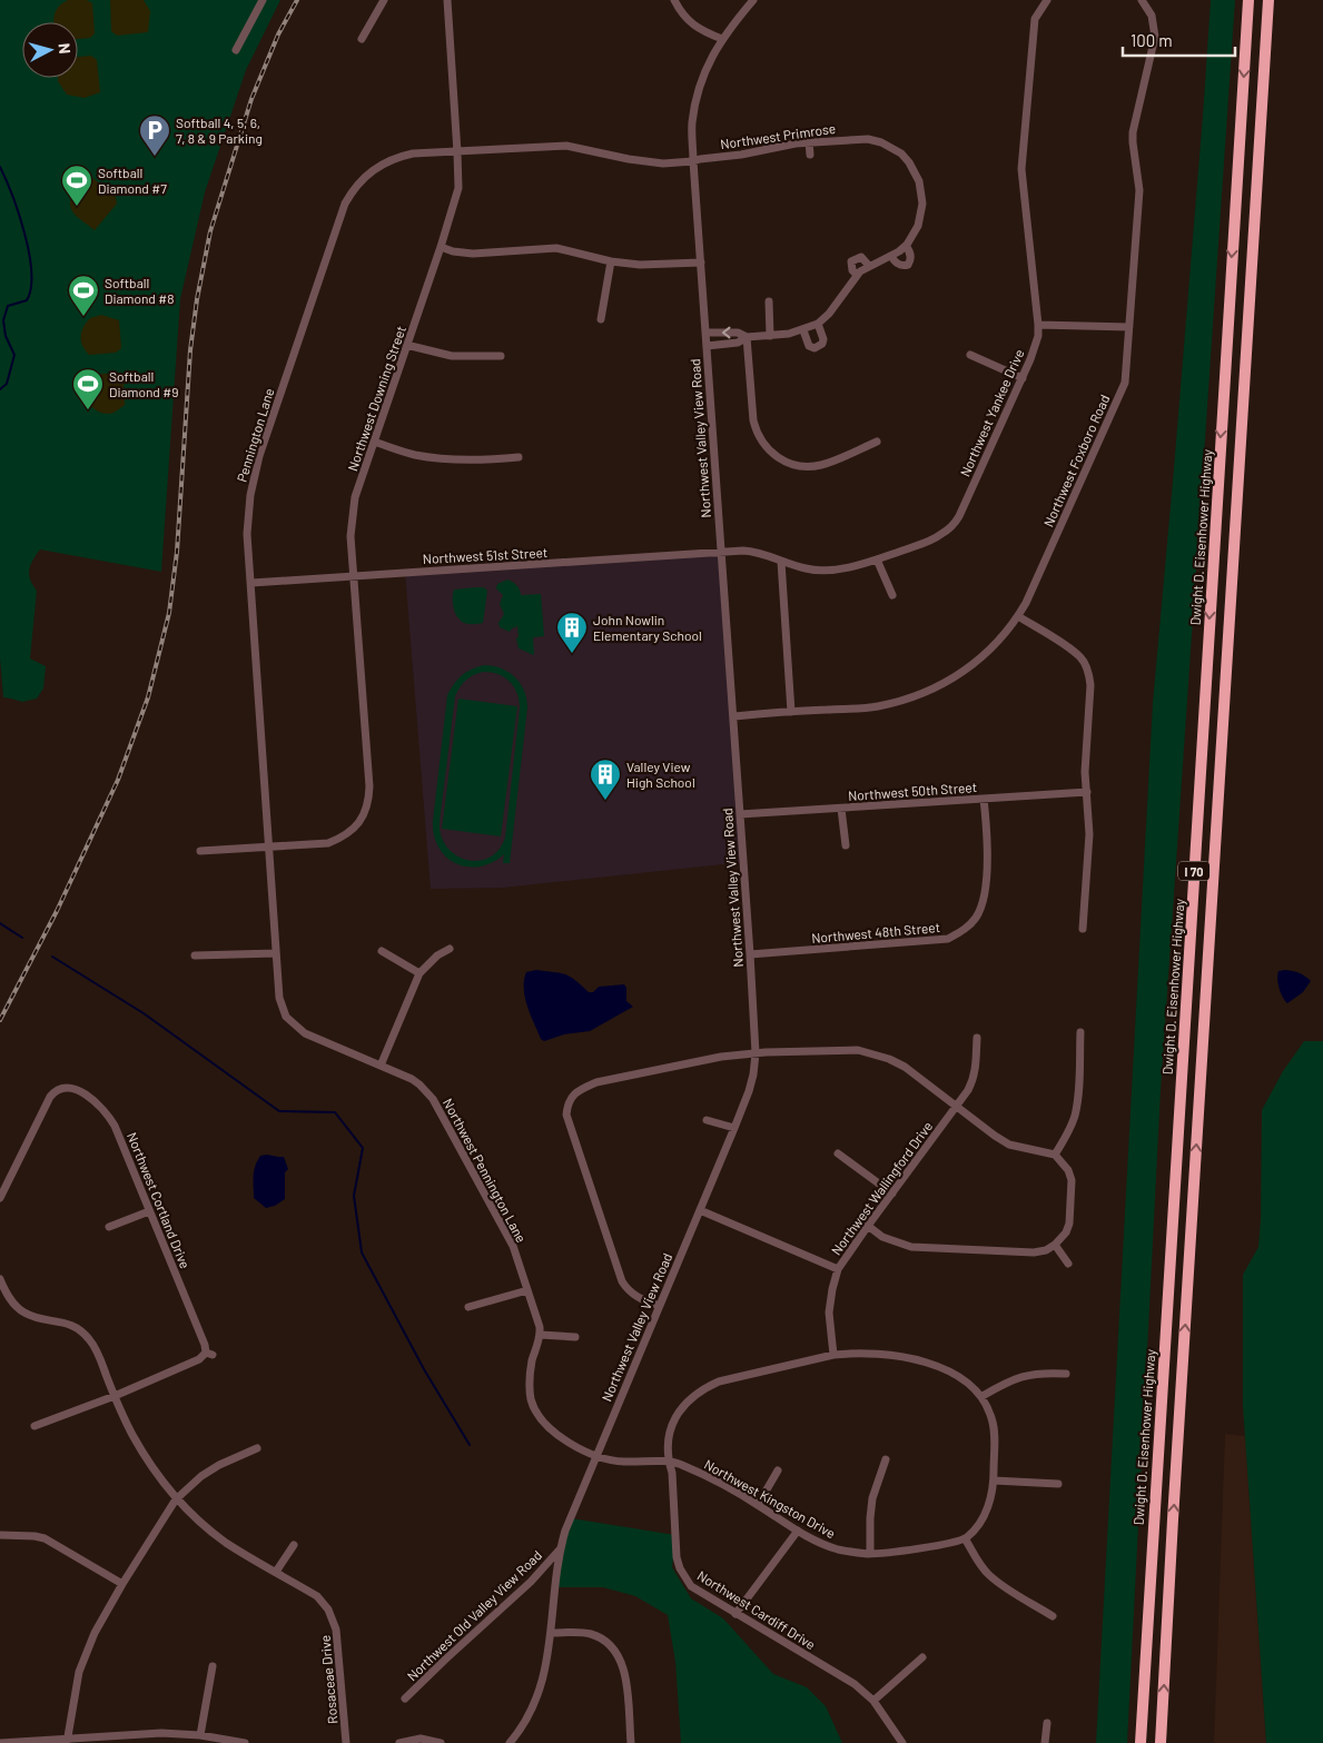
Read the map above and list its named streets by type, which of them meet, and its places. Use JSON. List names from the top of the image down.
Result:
{
  "streets": {
    "highway": ["Dwight D. Eisenhower Highway", "I 70"],
    "street": [
      "Northwest Primrose",
      "Northwest Downing Street",
      "Northwest Yankee Drive",
      "Pennington Lane",
      "Northwest Valley View Road",
      "Northwest Foxboro Road",
      "Northwest 51st Street",
      "Northwest 50th Street",
      "Northwest 48th Street",
      "Northwest Pennington Lane",
      "Northwest Wallingford Drive",
      "Northwest Cortland Drive",
      "Northwest Kingston Drive",
      "Northwest Cardiff Drive",
      "Northwest Old Valley View Road",
      "Rosaceae Drive"
    ]
  },
  "crossings": [
    ["Northwest Primrose", "Northwest Downing Street"],
    ["Northwest Primrose", "Pennington Lane"],
    ["Northwest Primrose", "Northwest Valley View Road"],
    ["Northwest Downing Street", "Pennington Lane"],
    ["Northwest Downing Street", "Northwest 51st Street"],
    ["Northwest Downing Street", "Northwest Pennington Lane"],
    ["Northwest Yankee Drive", "Northwest Valley View Road"],
    ["Northwest Yankee Drive", "Northwest 51st Street"],
    ["Pennington Lane", "Northwest 51st Street"],
    ["Pennington Lane", "Northwest Pennington Lane"],
    ["Northwest Valley View Road", "Northwest Foxboro Road"],
    ["Northwest Valley View Road", "Northwest 51st Street"],
    ["Northwest Valley View Road", "Northwest 50th Street"],
    ["Northwest Valley View Road", "Northwest 48th Street"],
    ["Northwest Valley View Road", "Northwest Kingston Drive"],
    ["Northwest Valley View Road", "Northwest Old Valley View Road"],
    ["Northwest 50th Street", "Northwest 48th Street"],
    ["Northwest Wallingford Drive", "Northwest Cardiff Drive"],
    ["Northwest Kingston Drive", "Northwest Cardiff Drive"]
  ],
  "places": {
    "parking": ["Softball 4, 5, 6, 7, 8 & 9 Parking"],
    "sports": ["Softball Diamond #7", "Softball Diamond #8", "Softball Diamond #9"],
    "building": ["John Nowlin Elementary School", "Valley View High School"]
  },
  "scale_bar": "100 m",
  "north": "right"
}
